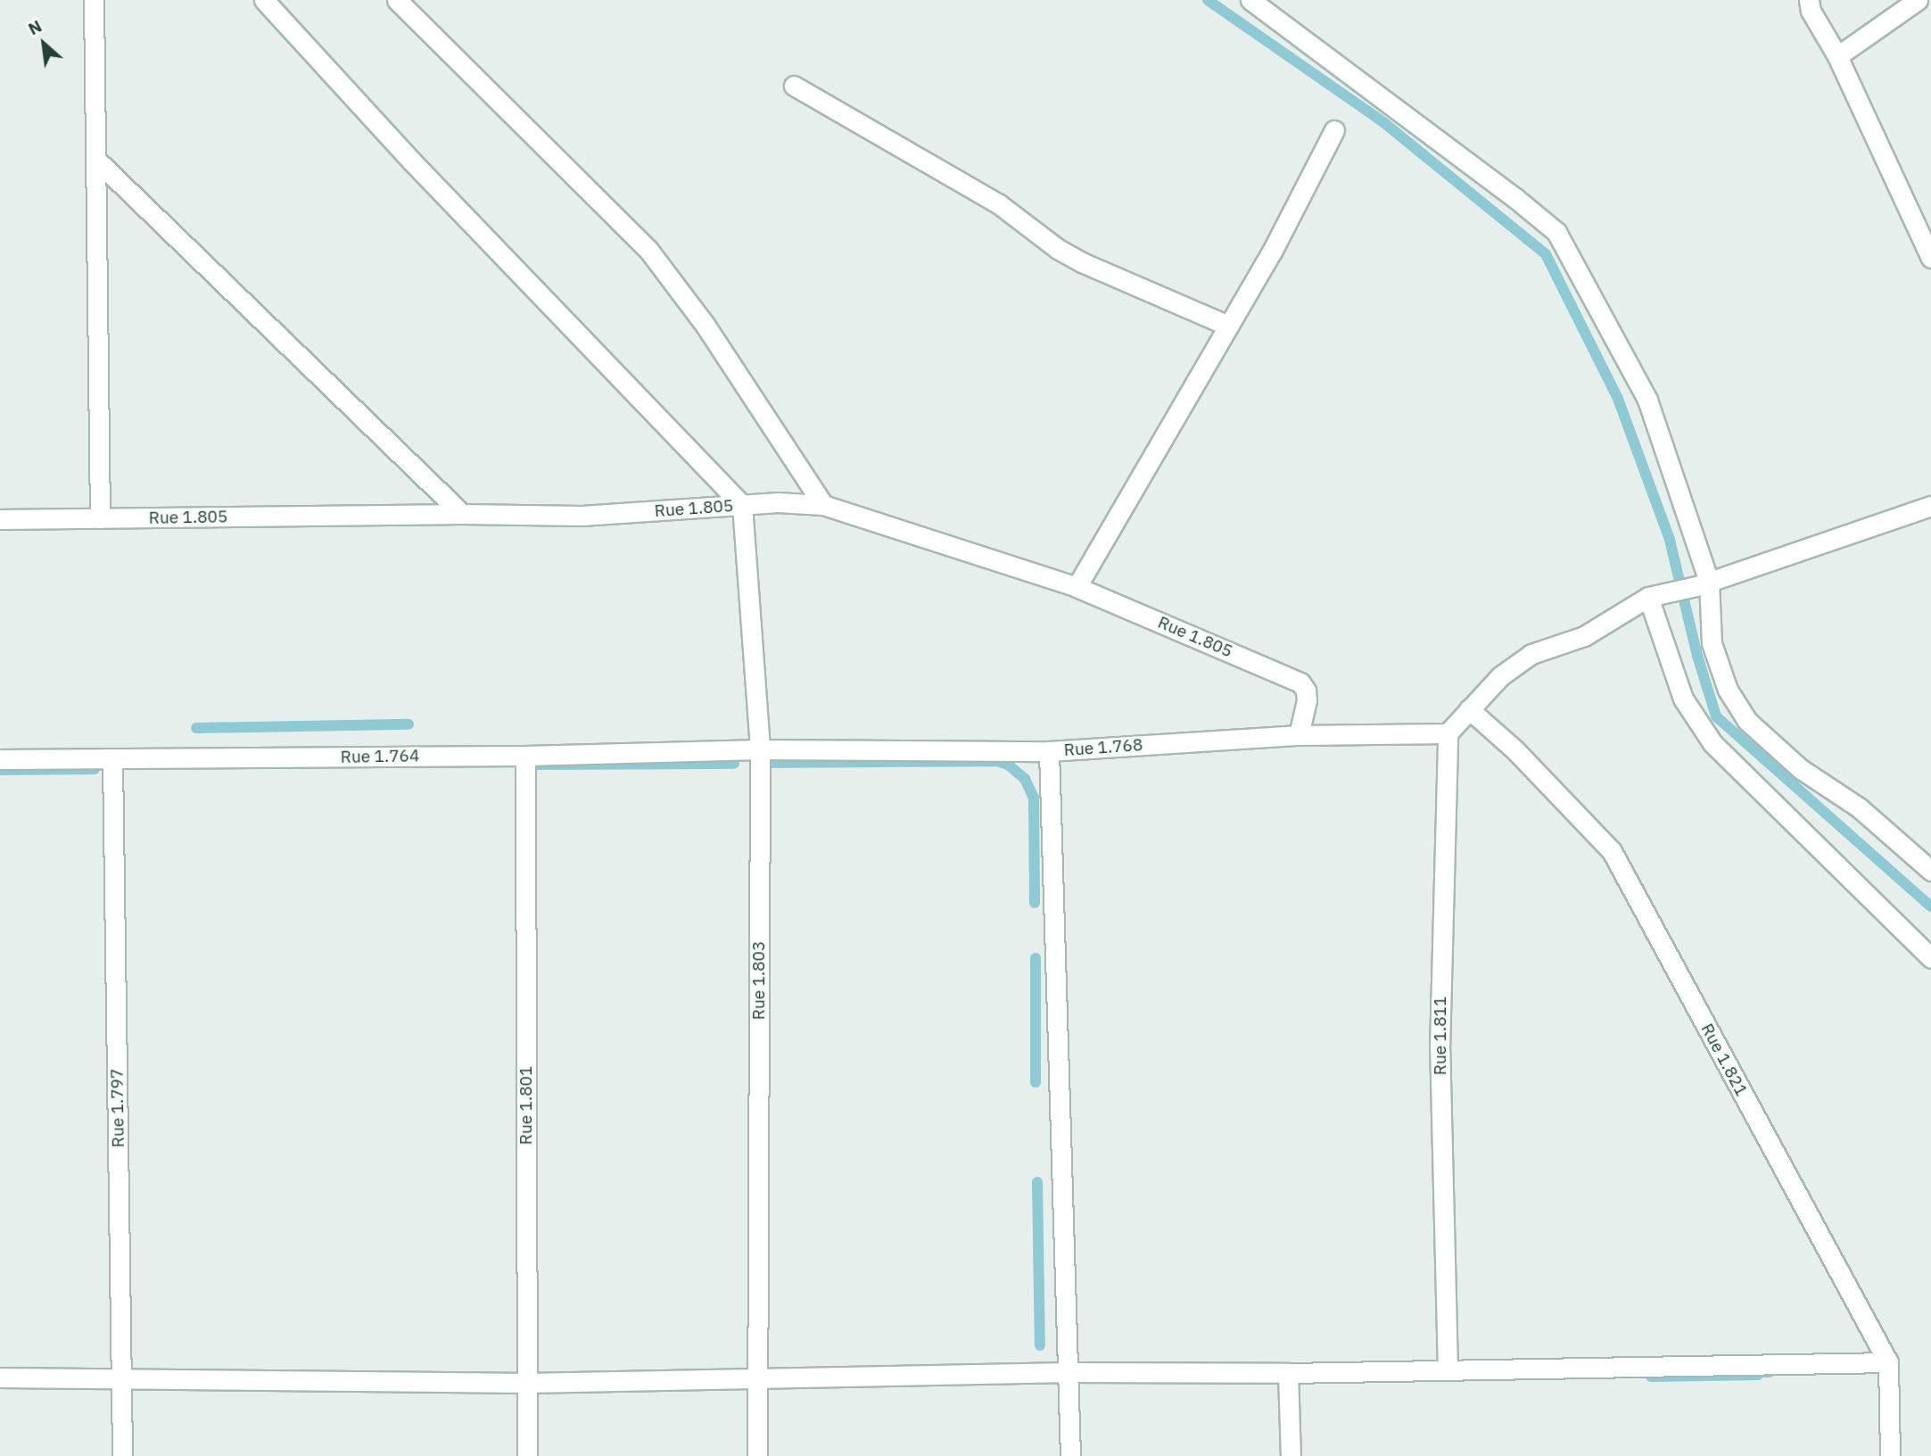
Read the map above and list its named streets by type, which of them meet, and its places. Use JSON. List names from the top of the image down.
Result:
{
  "streets": {
    "street": [
      "Rue 1.805",
      "Rue 1.768",
      "Rue 1.764",
      "Rue 1.803",
      "Rue 1.811",
      "Rue 1.821",
      "Rue 1.801",
      "Rue 1.797"
    ]
  },
  "crossings": [
    ["Rue 1.805", "Rue 1.768"],
    ["Rue 1.805", "Rue 1.803"],
    ["Rue 1.768", "Rue 1.764"],
    ["Rue 1.768", "Rue 1.803"],
    ["Rue 1.768", "Rue 1.811"],
    ["Rue 1.764", "Rue 1.803"],
    ["Rue 1.764", "Rue 1.801"],
    ["Rue 1.764", "Rue 1.797"]
  ],
  "north": "top left"
}
